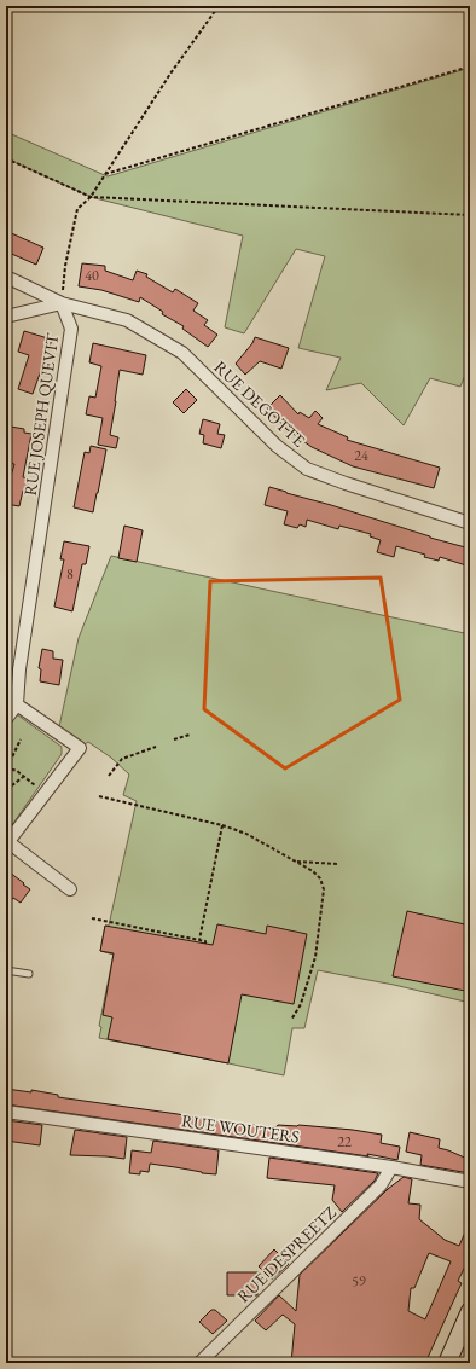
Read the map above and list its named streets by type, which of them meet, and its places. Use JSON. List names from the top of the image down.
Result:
{
  "streets": {
    "street": [
      "RUE DEGOTTE",
      "RUE JOSEPH QUEVIT",
      "RUE WOUTERS",
      "RUE DESPREETZ"
    ]
  },
  "crossings": [
    ["RUE DEGOTTE", "RUE JOSEPH QUEVIT"],
    ["RUE WOUTERS", "RUE DESPREETZ"]
  ],
  "house_numbers": [
    "40",
    "24",
    "8",
    "22",
    "59"
  ]
}
